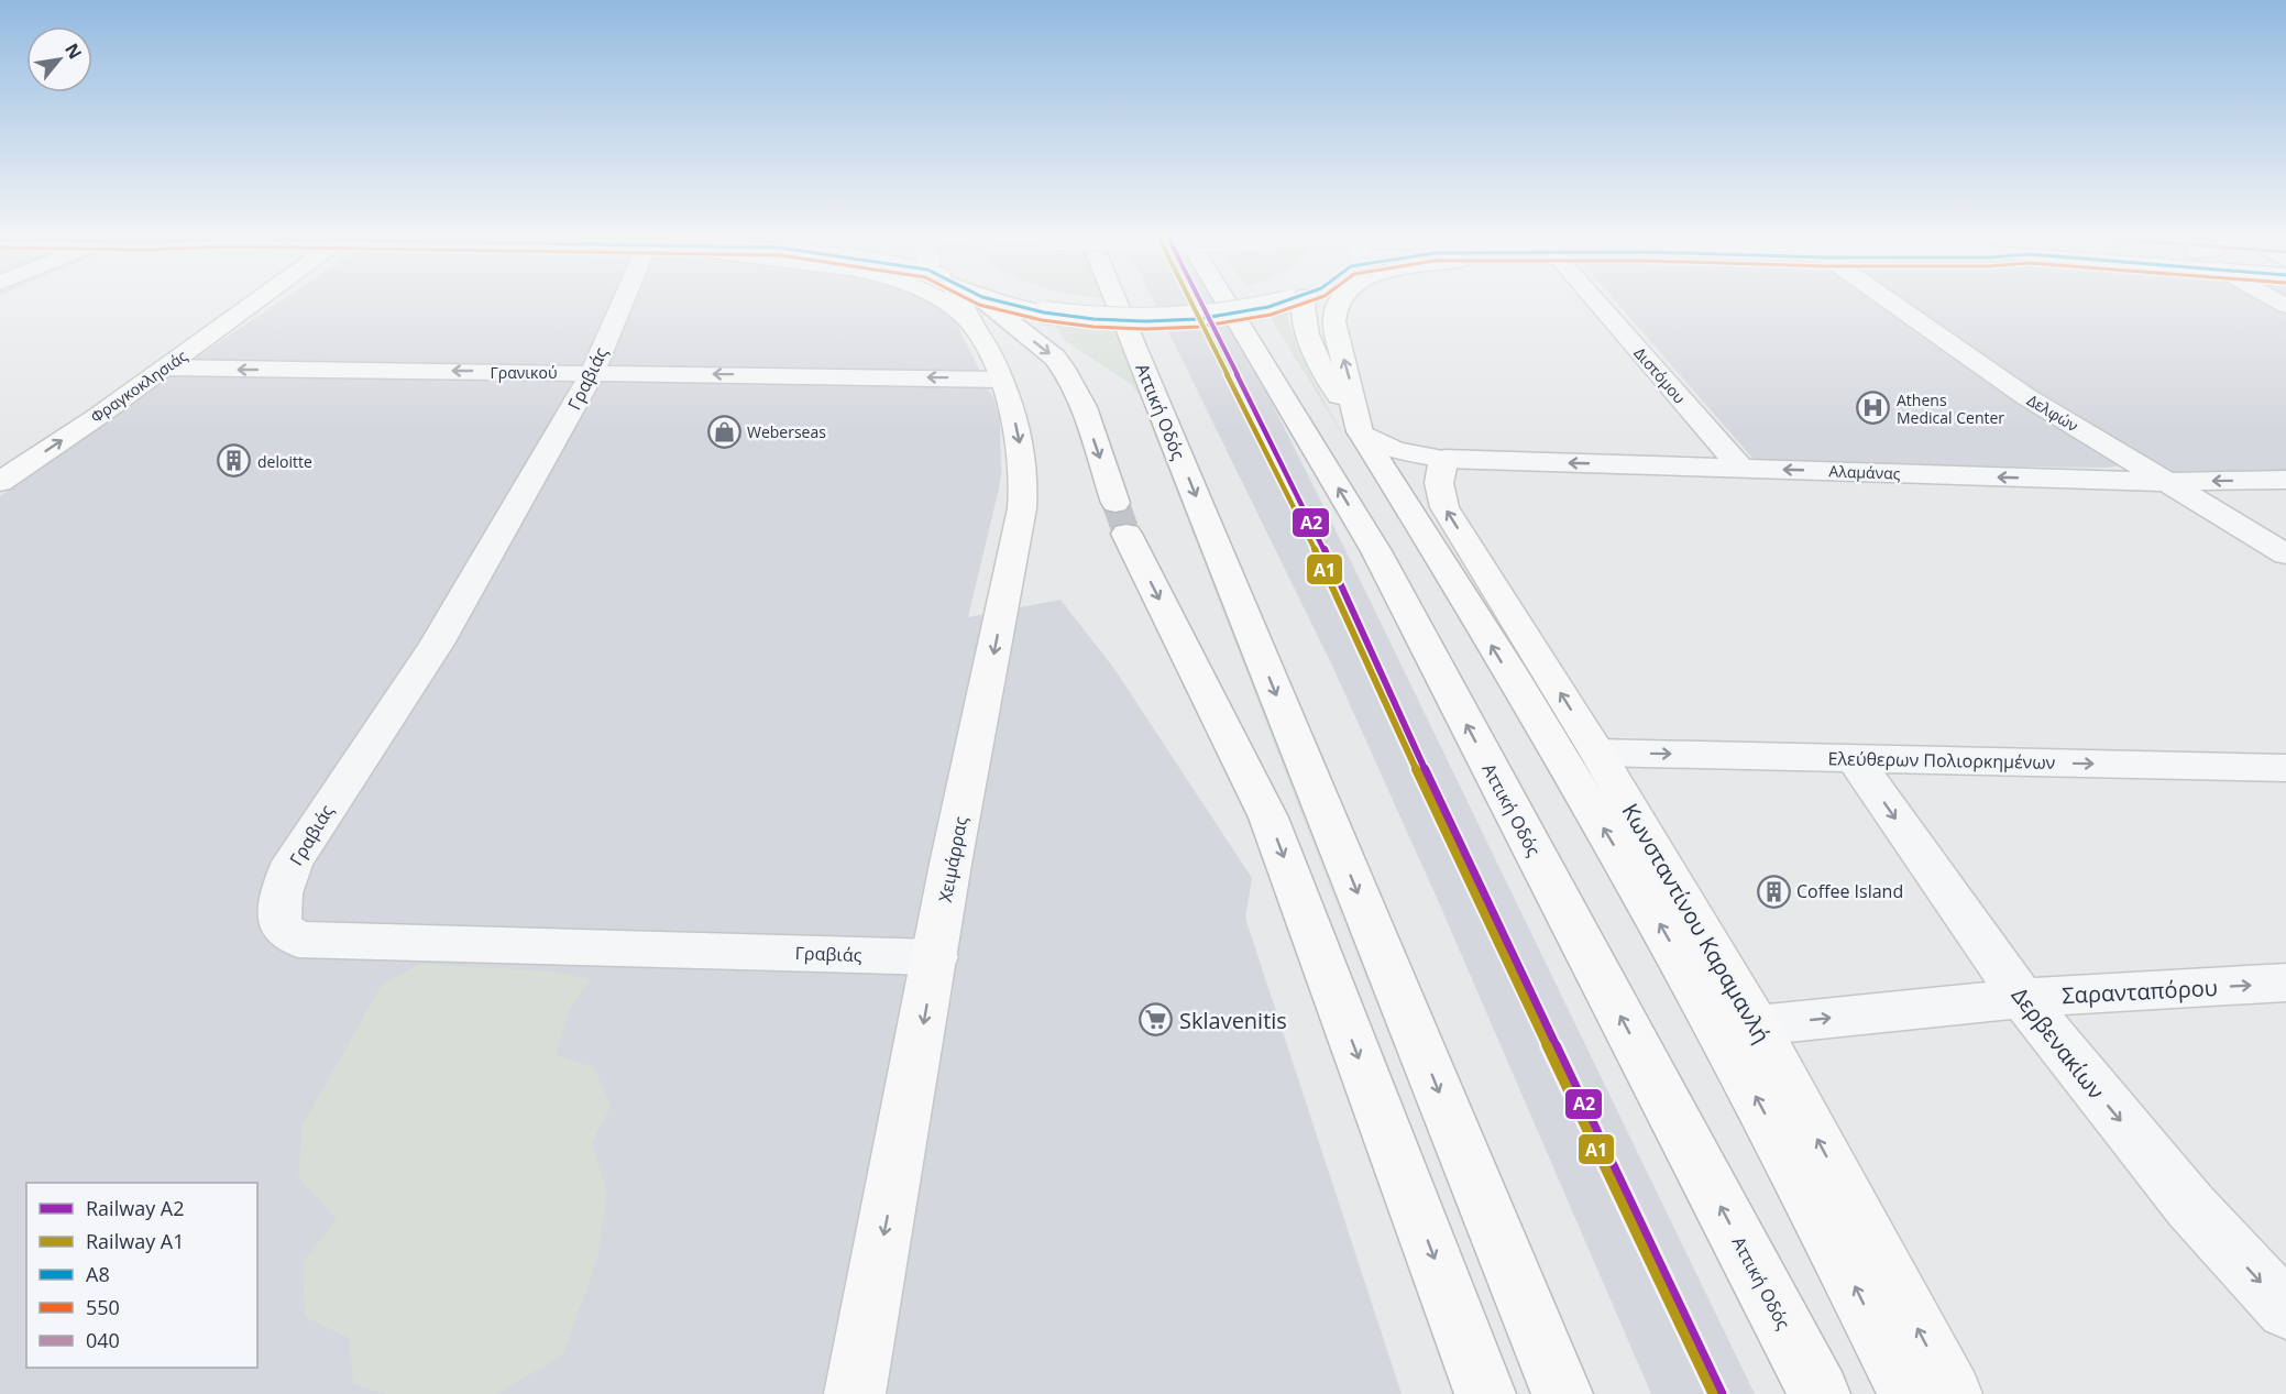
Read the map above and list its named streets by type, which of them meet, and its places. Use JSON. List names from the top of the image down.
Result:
{
  "streets": {
    "main road": [
      "Φραγκοκλησιάς",
      "Αττική Οδός",
      "Χειμάρρας",
      "Κωνσταντίνου Καραμανλή"
    ],
    "street": [
      "Γρανικού",
      "Διστόμου",
      "Γραβιάς",
      "Δελφών",
      "Αλαμάνας",
      "Ελεύθερων Πολιορκημένων",
      "Σαρανταπόρου",
      "Δερβενακίων"
    ]
  },
  "crossings": [
    ["Γρανικού", "Γραβιάς"],
    ["Γρανικού", "Φραγκοκλησιάς"],
    ["Γρανικού", "Χειμάρρας"],
    ["Διστόμου", "Αλαμάνας"],
    ["Γραβιάς", "Χειμάρρας"],
    ["Δελφών", "Αλαμάνας"],
    ["Αλαμάνας", "Κωνσταντίνου Καραμανλή"],
    ["Ελεύθερων Πολιορκημένων", "Κωνσταντίνου Καραμανλή"],
    ["Ελεύθερων Πολιορκημένων", "Δερβενακίων"],
    ["Κωνσταντίνου Καραμανλή", "Σαρανταπόρου"],
    ["Σαρανταπόρου", "Δερβενακίων"]
  ],
  "one_way": [
    "Γρανικού",
    "Φραγκοκλησιάς",
    "Αλαμάνας",
    "Ελεύθερων Πολιορκημένων",
    "Χειμάρρας",
    "Σαρανταπόρου",
    "Δερβενακίων"
  ],
  "places": {
    "hospital": ["Athens Medical Center"],
    "shop": ["Weberseas"],
    "building": ["deloitte", "Coffee Island"],
    "supermarket": ["Sklavenitis"]
  },
  "lines": [
    "rail line A2",
    "rail line A1",
    "transit line A8",
    "transit line 550"
  ],
  "legend": [
    "Railway A2",
    "Railway A1",
    "A8",
    "550",
    "040"
  ],
  "north": "top right"
}
